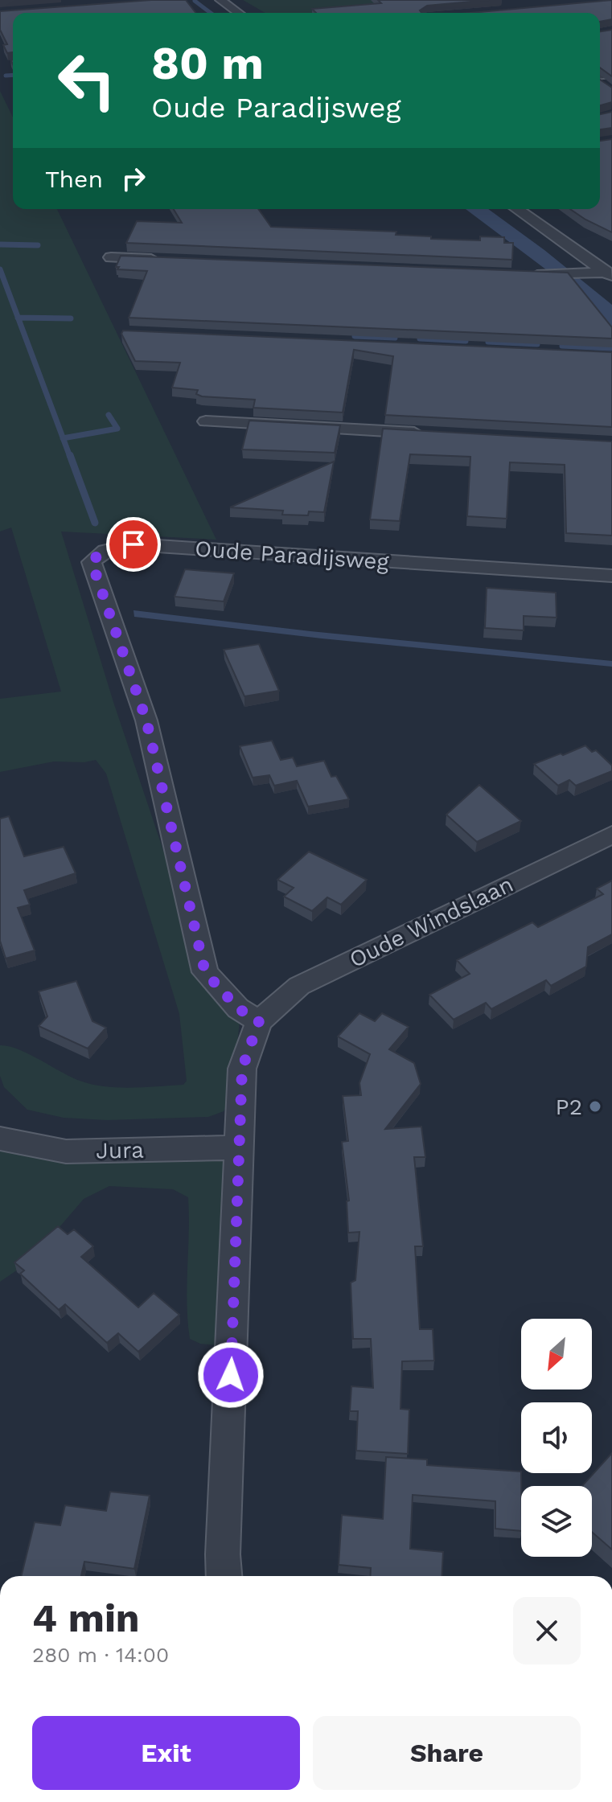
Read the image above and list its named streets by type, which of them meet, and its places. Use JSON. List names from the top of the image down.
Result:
{
  "streets": {
    "street": ["Oude Paradijsweg", "Oude Windslaan", "Jura"]
  },
  "crossings": [
    ["Oude Paradijsweg", "Oude Windslaan"]
  ],
  "places": ["P2"],
  "north": "bottom left",
  "page": {
    "turn": ["80 m", "Oude Paradijsweg"],
    "then": "Then",
    "heading": ["4 min", "280 m · 14:00"],
    "buttons": ["Exit", "Share"]
  }
}
